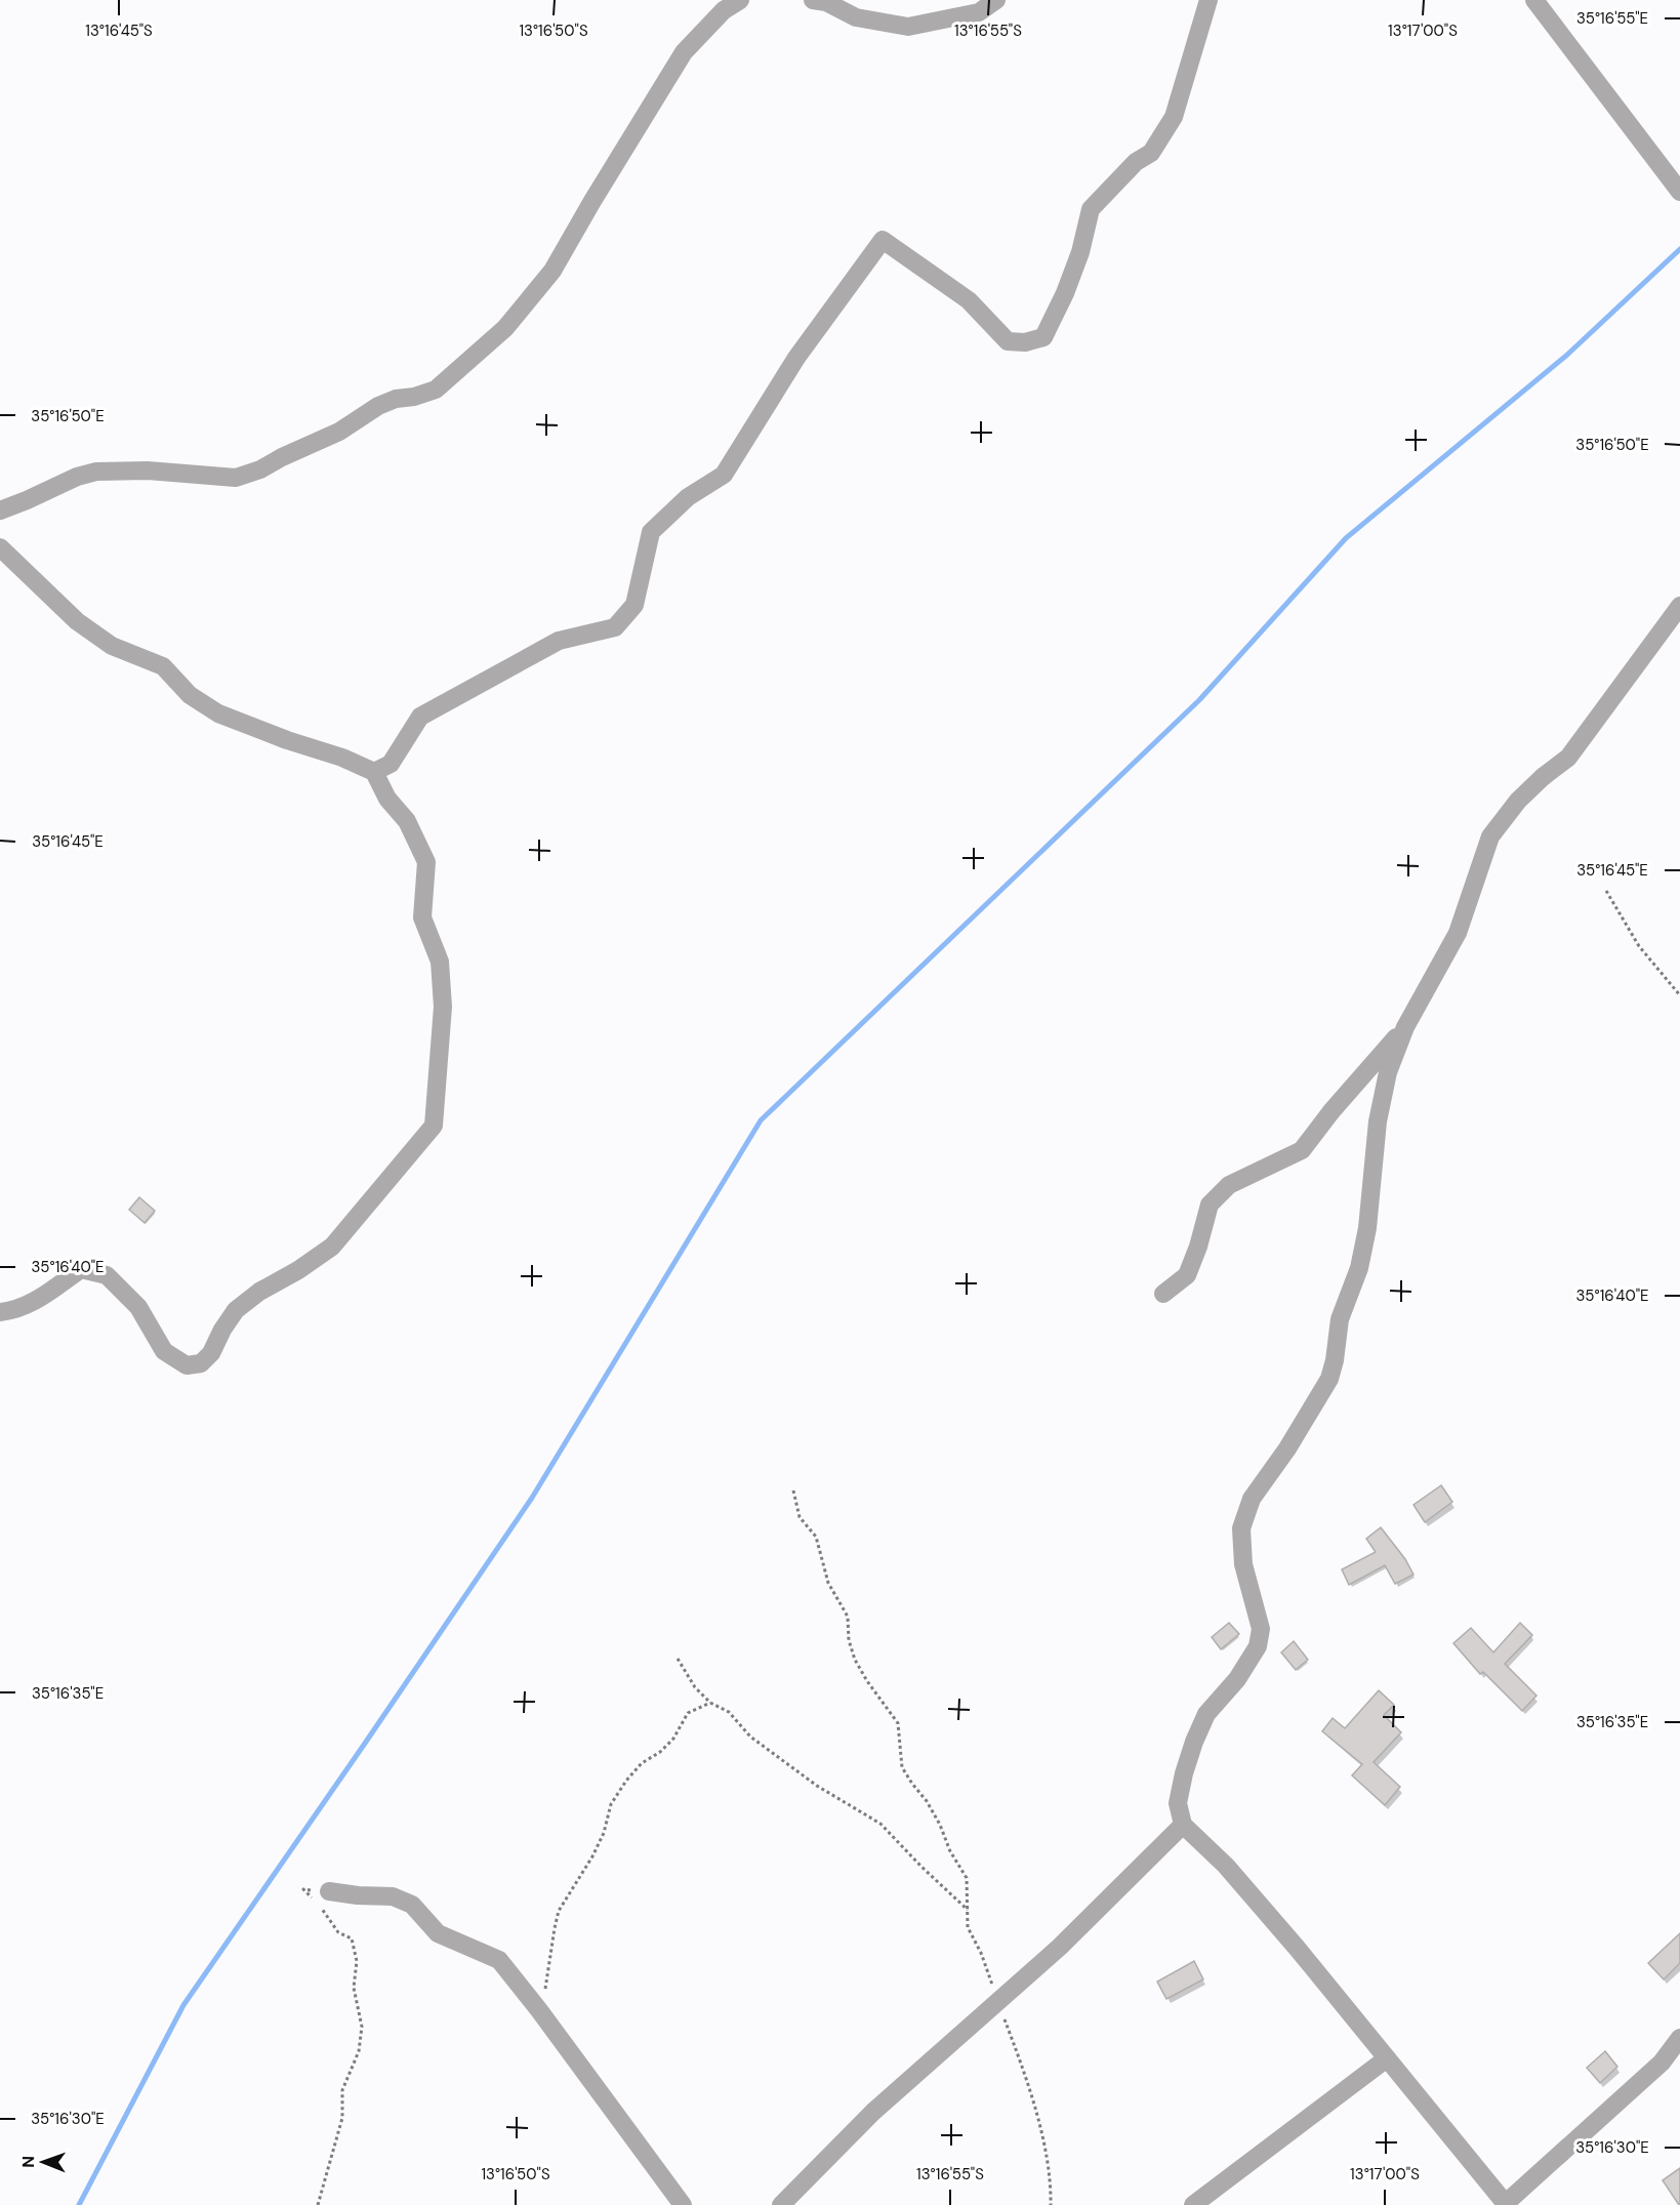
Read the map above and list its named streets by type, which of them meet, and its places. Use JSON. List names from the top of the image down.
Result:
{
  "north": "left",
  "coordinates": [
    "35°16'55\"E",
    "13°16'45\"S",
    "13°16'50\"S",
    "13°16'55\"S",
    "13°17'00\"S",
    "35°16'50\"E",
    "35°16'45\"E",
    "35°16'40\"E",
    "35°16'35\"E",
    "35°16'30\"E"
  ]
}
